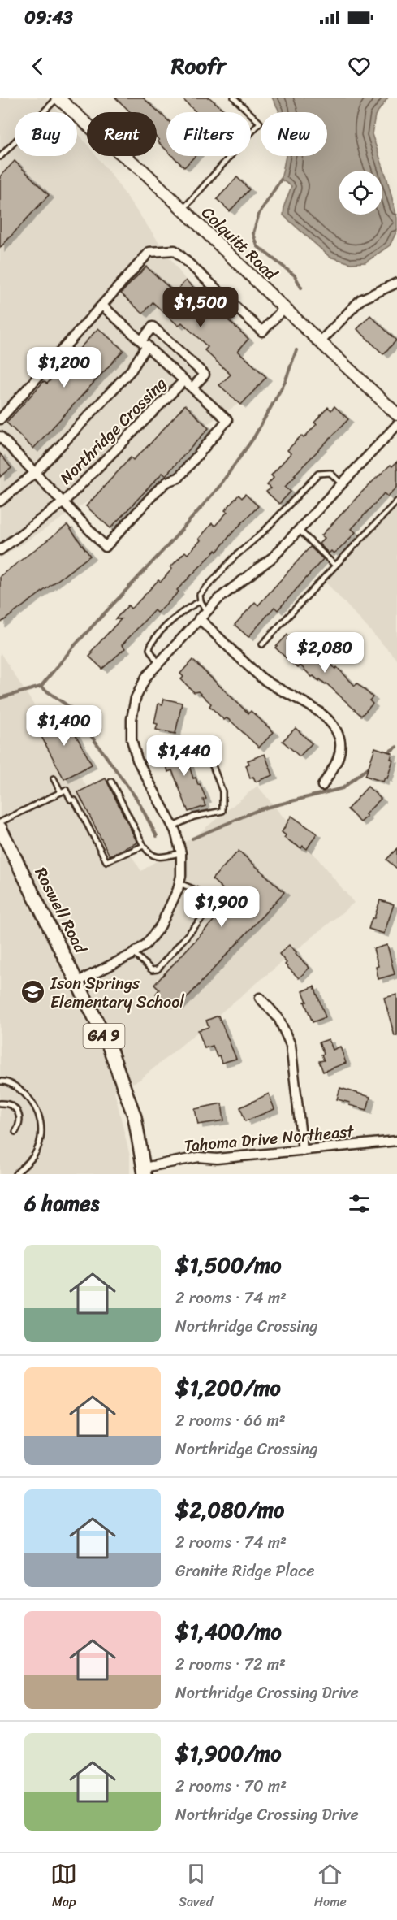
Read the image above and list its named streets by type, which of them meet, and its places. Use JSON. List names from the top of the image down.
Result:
{
  "streets": {
    "main road": ["Roswell Road", "GA 9"],
    "street": ["Colquitt Road", "Northridge Crossing", "Tahoma Drive Northeast"]
  },
  "crossings": [
    ["Roswell Road", "Tahoma Drive Northeast"]
  ],
  "places": {
    "school or university": ["Ison Springs Elementary School"]
  },
  "page": {
    "status": "09:43",
    "header": "Roofr",
    "chip": [
      "Buy",
      "Rent",
      "Filters",
      "New"
    ],
    "price": [
      "$1,500",
      "$1,200",
      "$2,080",
      "$1,400",
      "$1,440",
      "$1,900"
    ],
    "heading": "6 homes",
    "list": [
      {
        "name": "$1,500/mo",
        "note": "2 rooms · 74 m² · Northridge Crossing"
      },
      {
        "name": "$1,200/mo",
        "note": "2 rooms · 66 m² · Northridge Crossing"
      },
      {
        "name": "$2,080/mo",
        "note": "2 rooms · 74 m² · Granite Ridge Place"
      },
      {
        "name": "$1,400/mo",
        "note": "2 rooms · 72 m² · Northridge Crossing Drive"
      },
      {
        "name": "$1,900/mo",
        "note": "2 rooms · 70 m² · Northridge Crossing Drive"
      }
    ],
    "tabs": ["Map", "Saved", "Home"]
  }
}
